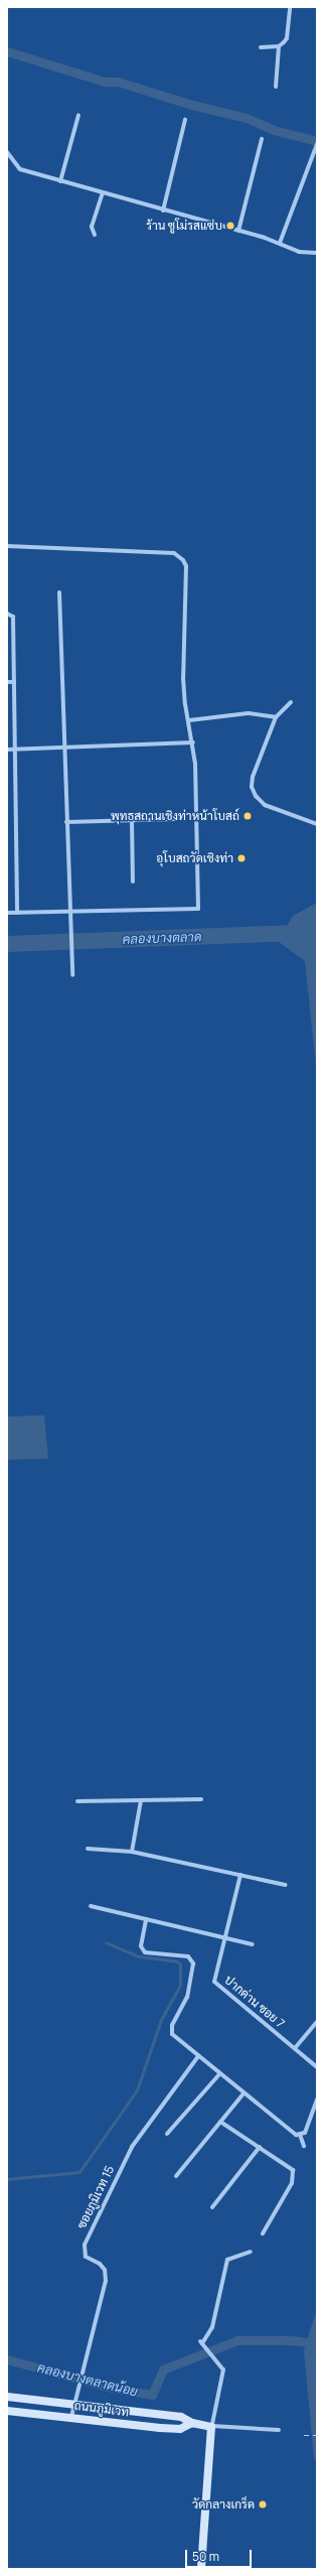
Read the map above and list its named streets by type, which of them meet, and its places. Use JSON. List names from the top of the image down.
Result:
{
  "streets": {
    "street": ["ปากด่าน ซอย 7", "ซอยภูมิเวท 15", "ถนนภูมิเวท"]
  },
  "crossings": [
    ["ซอยภูมิเวท 15", "ถนนภูมิเวท"]
  ],
  "water": ["คลองบางตลาด", "คลองบางตลาดน้อย"],
  "places": [
    "ร้าน ซูโม่รสแซ่บ",
    "พุทธสถานเชิงท่าหน้าโบสถ์",
    "อุโบสถวัดเชิงท่า",
    "วัดกลางเกร็ด"
  ],
  "scale_bar": "50 m"
}
